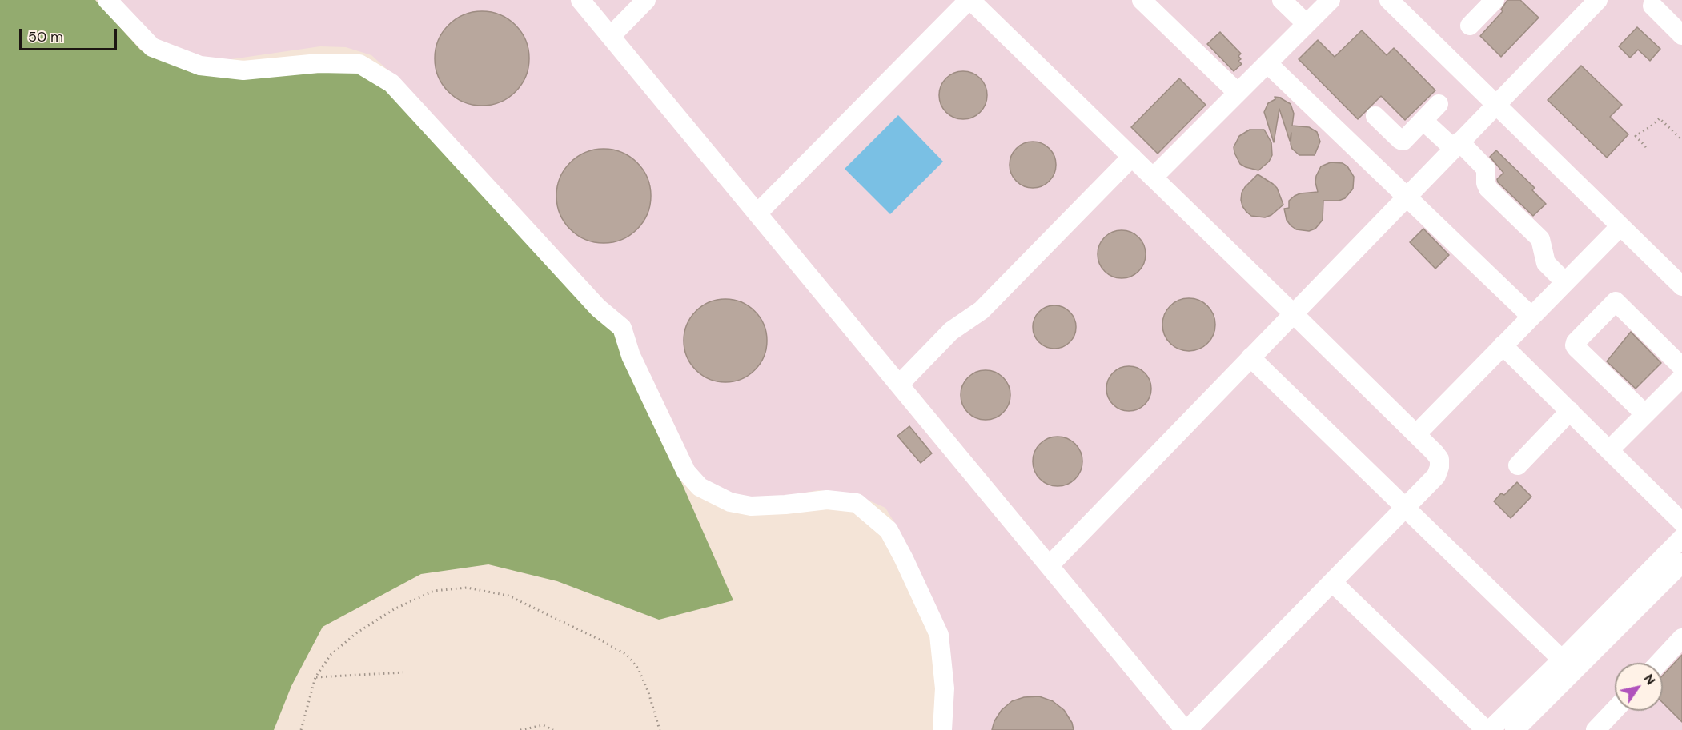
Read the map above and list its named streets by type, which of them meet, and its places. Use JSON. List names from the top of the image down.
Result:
{
  "scale_bar": "50 m",
  "north": "top right"
}
